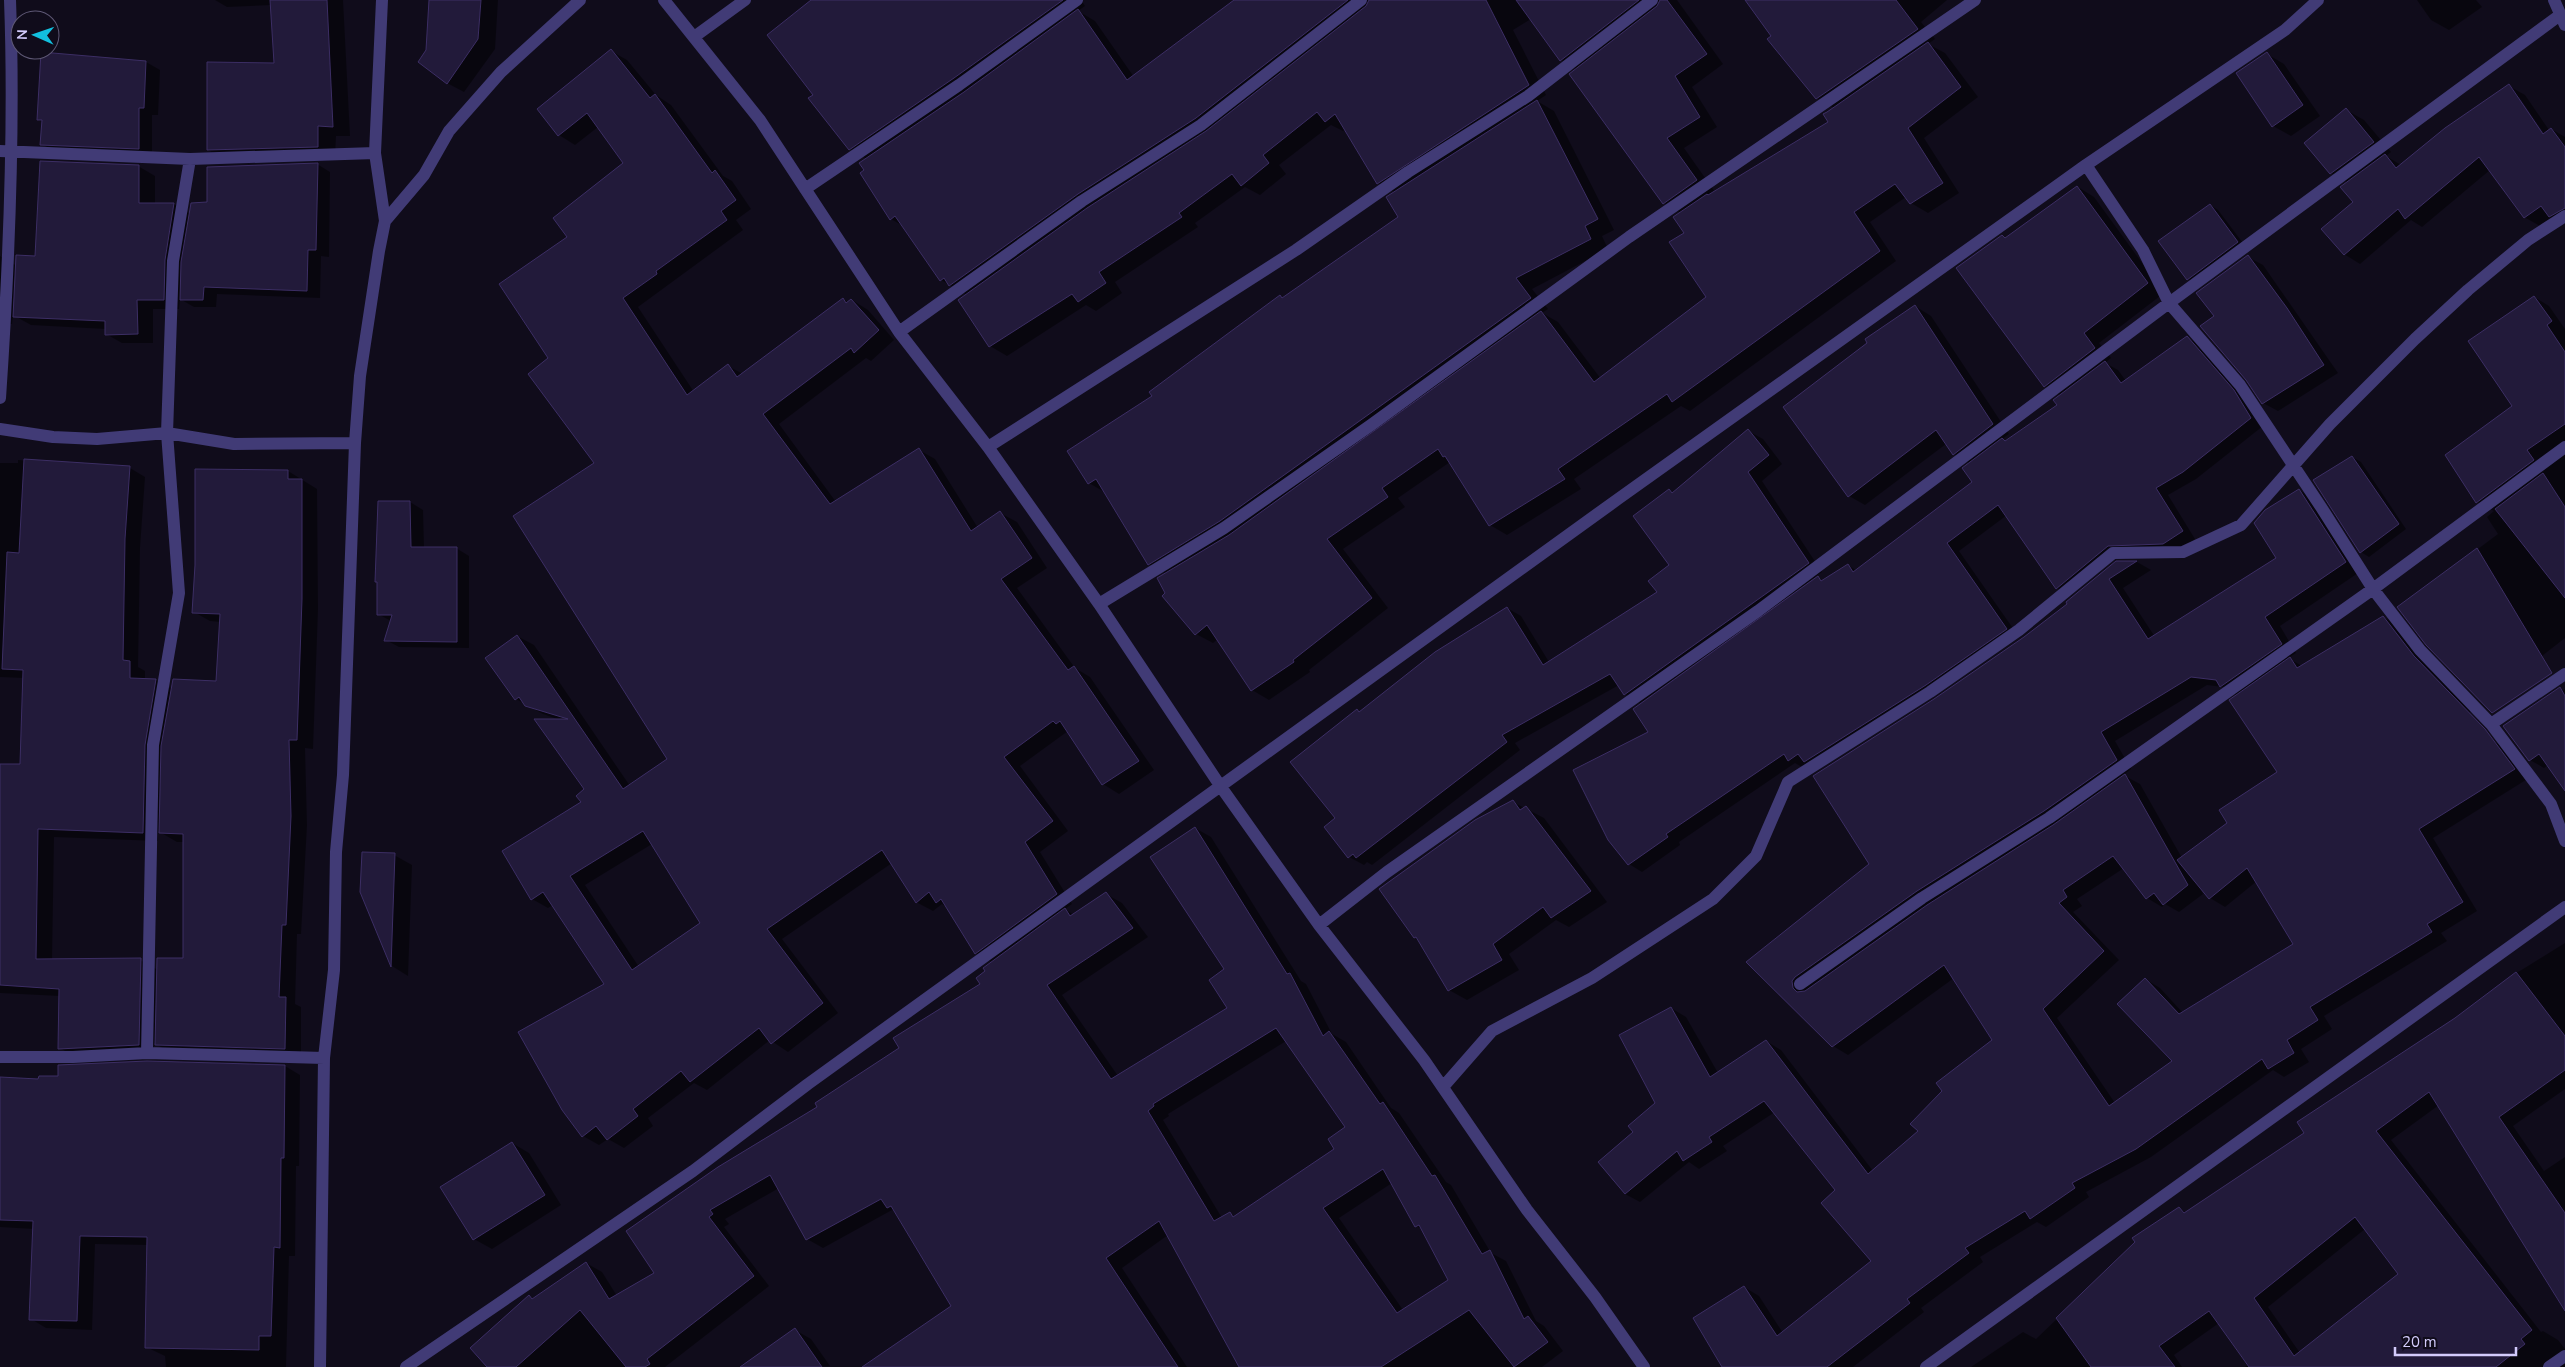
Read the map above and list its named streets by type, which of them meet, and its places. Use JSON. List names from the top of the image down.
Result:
{
  "scale_bar": "20 m",
  "north": "left"
}
